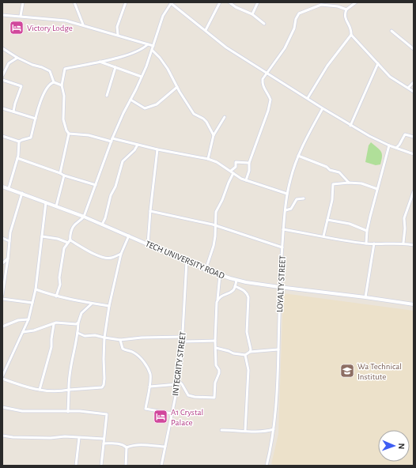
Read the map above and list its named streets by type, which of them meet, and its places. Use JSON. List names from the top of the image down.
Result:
{
  "streets": {
    "street": ["TECH UNIVERSITY ROAD", "LOYALTY STREET", "INTEGRITY STREET"]
  },
  "crossings": [
    ["TECH UNIVERSITY ROAD", "LOYALTY STREET"],
    ["TECH UNIVERSITY ROAD", "INTEGRITY STREET"]
  ],
  "places": {
    "hotel": ["Victory Lodge", "A1 Crystal Palace"],
    "school or university": ["Wa Technical Institute"]
  },
  "north": "right"
}
